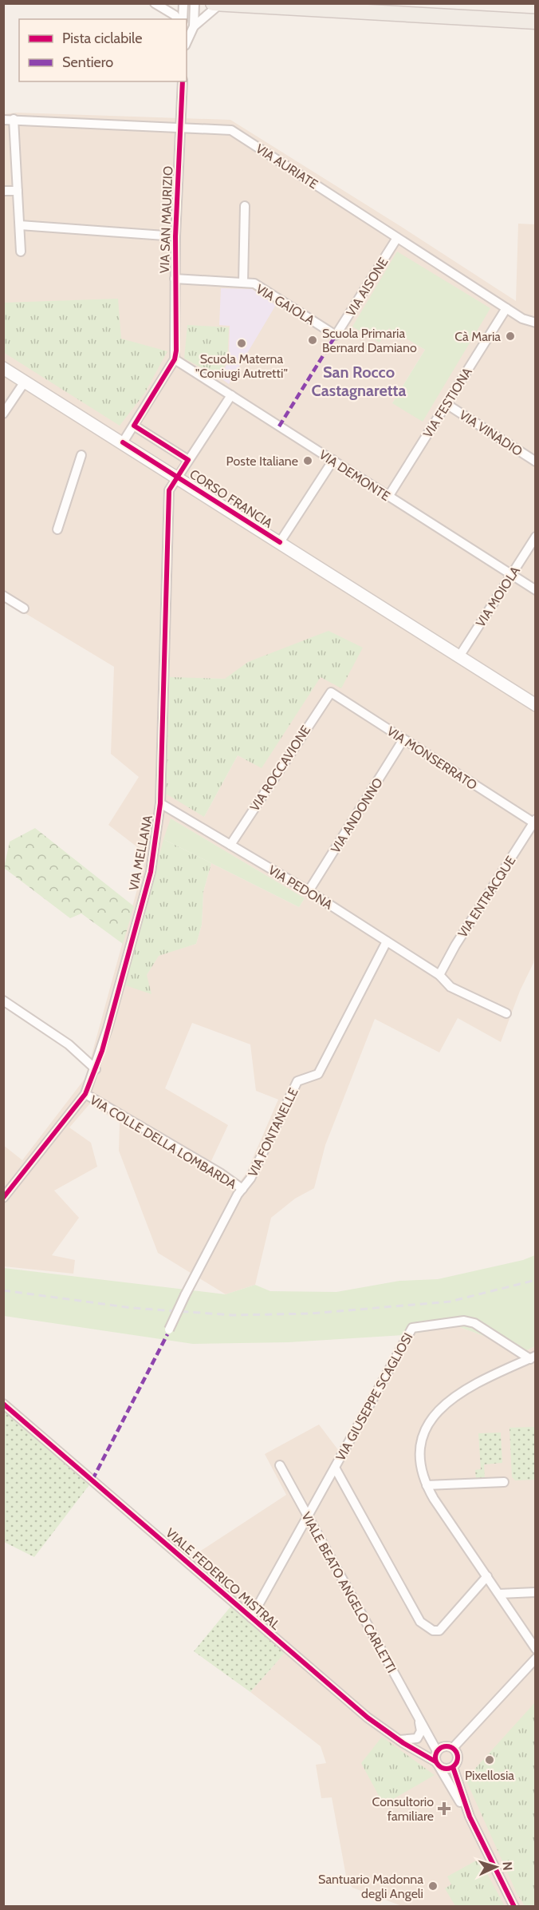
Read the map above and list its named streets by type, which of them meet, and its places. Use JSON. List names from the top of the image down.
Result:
{
  "streets": {
    "main road": ["CORSO FRANCIA"],
    "street": [
      "VIA AURIATE",
      "VIA SAN MAURIZIO",
      "VIA AISONE",
      "VIA GAIOLA",
      "VIA FESTIONA",
      "VIA VINADIO",
      "VIA DEMONTE",
      "VIA MOIOLA",
      "VIA MONSERRATO",
      "VIA ROCCAVIONE",
      "VIA ANDONNO",
      "VIA MELLANA",
      "VIA PEDONA",
      "VIA ENTRACQUE",
      "VIA FONTANELLE",
      "VIA COLLE DELLA LOMBARDA",
      "VIA GIUSEPPE SCAGLIOSI",
      "VIALE FEDERICO MISTRAL",
      "VIALE BEATO ANGELO CARLETTI"
    ]
  },
  "crossings": [
    ["VIA AURIATE", "VIA SAN MAURIZIO"],
    ["VIA AURIATE", "VIA AISONE"],
    ["VIA AURIATE", "VIA FESTIONA"],
    ["VIA SAN MAURIZIO", "VIA GAIOLA"],
    ["VIA SAN MAURIZIO", "VIA DEMONTE"],
    ["VIA AISONE", "VIA GAIOLA"],
    ["VIA FESTIONA", "VIA VINADIO"],
    ["VIA FESTIONA", "VIA DEMONTE"],
    ["VIA DEMONTE", "VIA MOIOLA"],
    ["VIA DEMONTE", "VIA MELLANA"],
    ["CORSO FRANCIA", "VIA MOIOLA"],
    ["CORSO FRANCIA", "VIA MELLANA"],
    ["VIA MONSERRATO", "VIA ROCCAVIONE"],
    ["VIA MONSERRATO", "VIA ANDONNO"],
    ["VIA MONSERRATO", "VIA ENTRACQUE"],
    ["VIA ROCCAVIONE", "VIA PEDONA"],
    ["VIA ANDONNO", "VIA PEDONA"],
    ["VIA MELLANA", "VIA PEDONA"],
    ["VIA MELLANA", "VIA COLLE DELLA LOMBARDA"],
    ["VIA PEDONA", "VIA ENTRACQUE"],
    ["VIA PEDONA", "VIA FONTANELLE"],
    ["VIA FONTANELLE", "VIA COLLE DELLA LOMBARDA"],
    ["VIALE FEDERICO MISTRAL", "VIALE BEATO ANGELO CARLETTI"]
  ],
  "districts": ["San Rocco Castagnaretta"],
  "places": {
    "other": [
      "Cà Maria",
      "Scuola Primaria Bernard Damiano",
      "Scuola Materna \"Coniugi Autretti\"",
      "Poste Italiane",
      "Pixellosia",
      "Santuario Madonna degli Angeli"
    ],
    "health": ["Consultorio familiare"]
  },
  "legend": ["Pista ciclabile", "Sentiero"],
  "north": "right"
}
